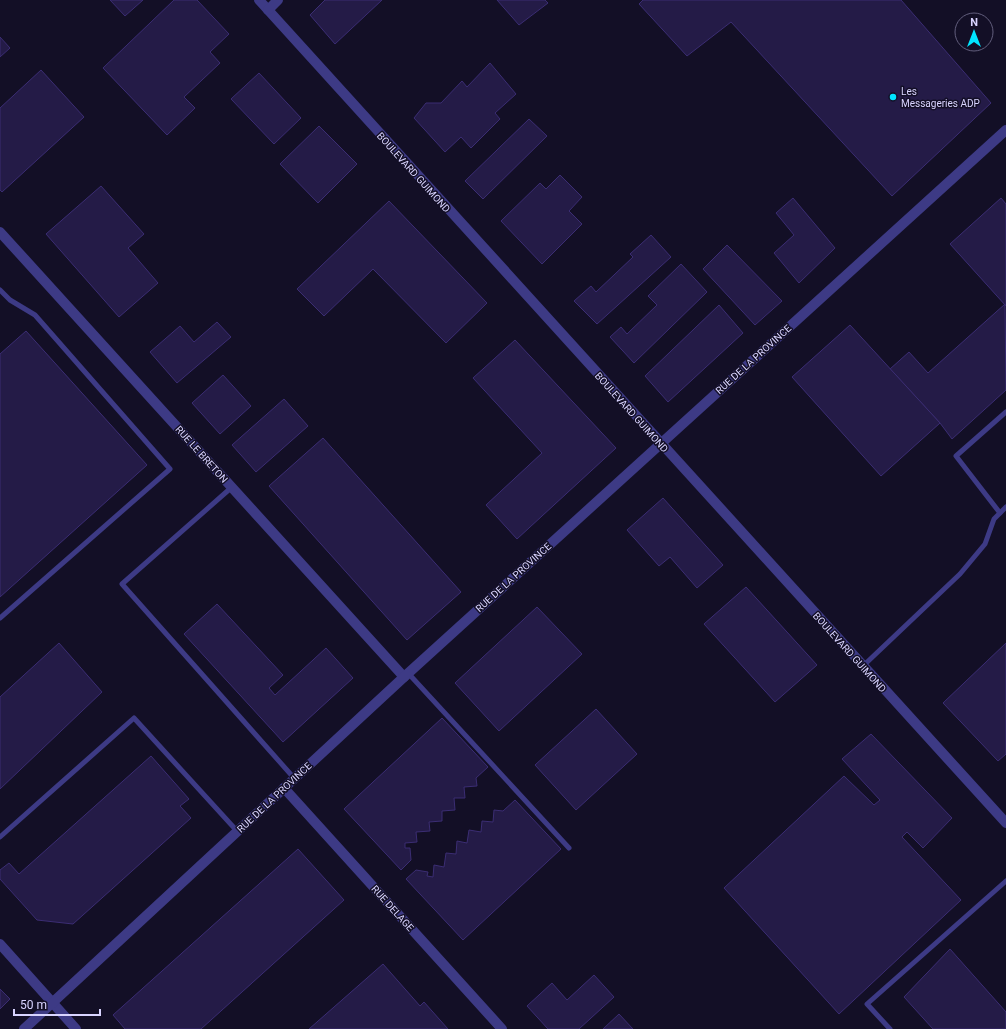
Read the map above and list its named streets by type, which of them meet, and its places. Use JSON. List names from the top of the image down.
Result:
{
  "streets": {
    "street": [
      "BOULEVARD GUIMOND",
      "RUE DE LA PROVINCE",
      "RUE LE BRETON",
      "RUE DELAGE"
    ]
  },
  "crossings": [
    ["BOULEVARD GUIMOND", "RUE DE LA PROVINCE"],
    ["RUE DE LA PROVINCE", "RUE LE BRETON"],
    ["RUE DE LA PROVINCE", "RUE DELAGE"]
  ],
  "places": ["Les Messageries ADP"],
  "scale_bar": "50 m",
  "north": "top"
}
